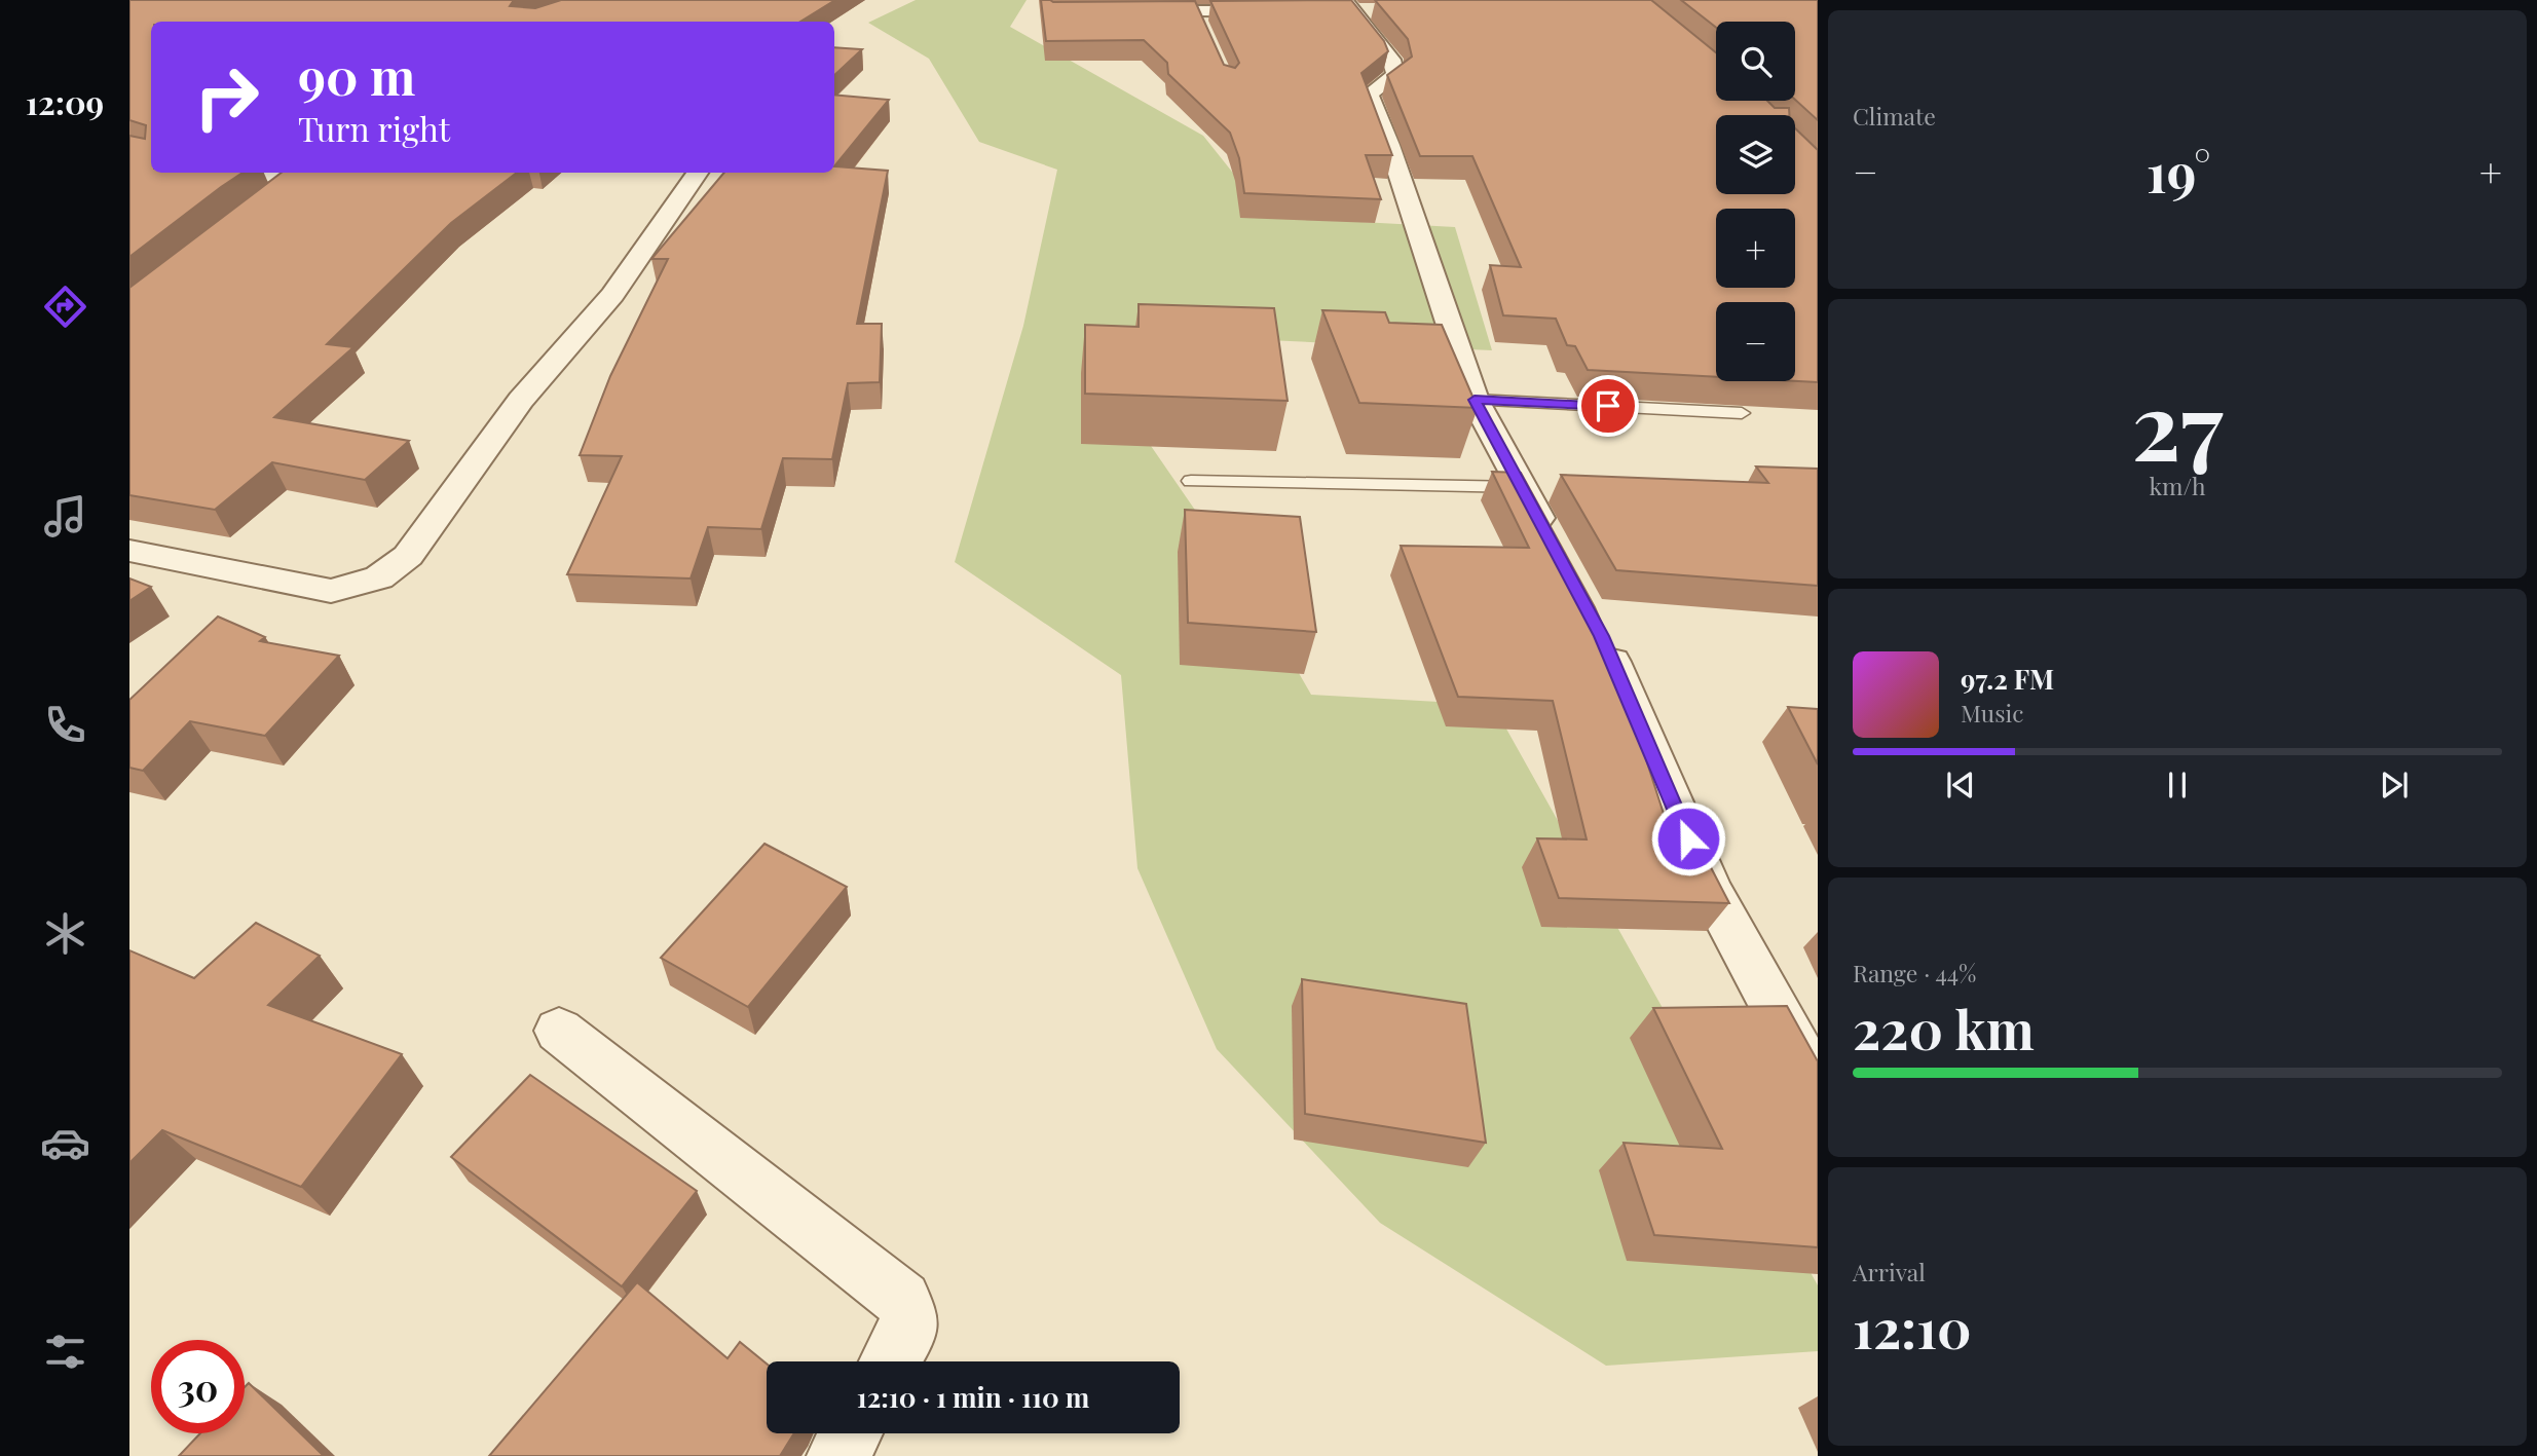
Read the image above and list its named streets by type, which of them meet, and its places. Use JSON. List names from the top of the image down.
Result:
{
  "page": {
    "tabs": "12:09",
    "tile": [
      "Climate",
      ["27", "km/h"],
      ["Range · 44%", "220 km"],
      ["Arrival", "12:10"]
    ],
    "map_buttons": ["+", "−"],
    "turn": ["90 m", "Turn right"],
    "heat": ["−", "19°", "+"],
    "song": ["97.2 FM", "Music"],
    "limit": "30",
    "trip": "12:10 · 1 min · 110 m"
  }
}
